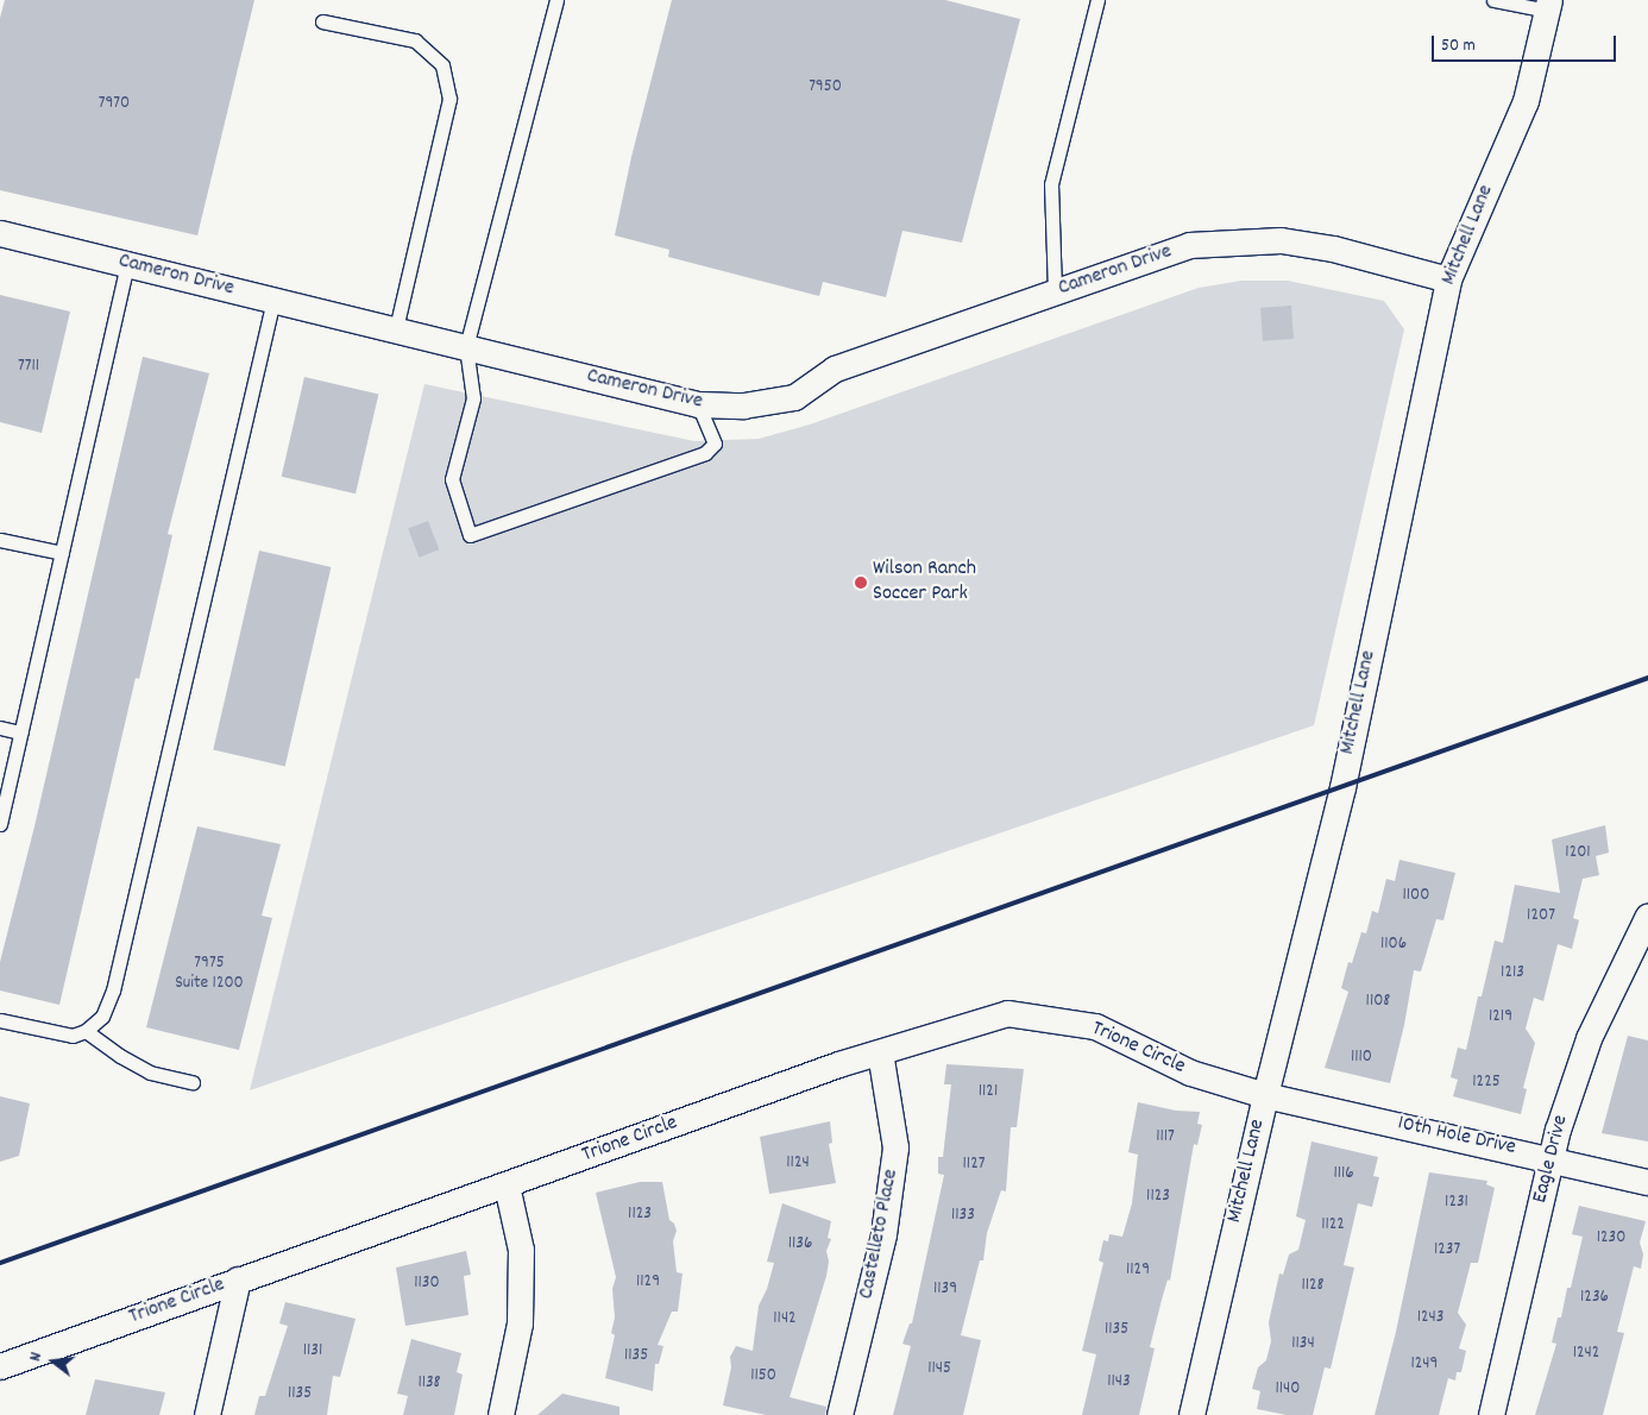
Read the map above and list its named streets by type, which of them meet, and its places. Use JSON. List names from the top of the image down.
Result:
{
  "streets": {
    "street": [
      "Mitchell Lane",
      "Cameron Drive",
      "Trione Circle",
      "10th Hole Drive",
      "Eagle Drive",
      "Castelleto Place"
    ]
  },
  "crossings": [
    ["Mitchell Lane", "Cameron Drive"],
    ["Mitchell Lane", "Trione Circle"],
    ["Mitchell Lane", "10th Hole Drive"],
    ["Trione Circle", "10th Hole Drive"],
    ["Trione Circle", "Castelleto Place"],
    ["10th Hole Drive", "Eagle Drive"]
  ],
  "places": ["Wilson Ranch Soccer Park"],
  "house_numbers": [
    "7950",
    "7970",
    "7711",
    "1201",
    "1100",
    "1207",
    "1106",
    "7975 Suite 1200",
    "1213",
    "1108",
    "1219",
    "1110",
    "1225",
    "1121",
    "1117",
    "1124",
    "1127",
    "1116",
    "1123",
    "1231",
    "1123",
    "1133",
    "1122",
    "1230",
    "1136",
    "1237",
    "1129",
    "1129",
    "1130",
    "1128",
    "1139",
    "1236",
    "1243",
    "1142",
    "1135",
    "1134",
    "1131",
    "1242",
    "1135",
    "1249",
    "1145",
    "1150",
    "1143",
    "1138",
    "1140",
    "1135"
  ],
  "scale_bar": "50 m",
  "north": "left"
}
